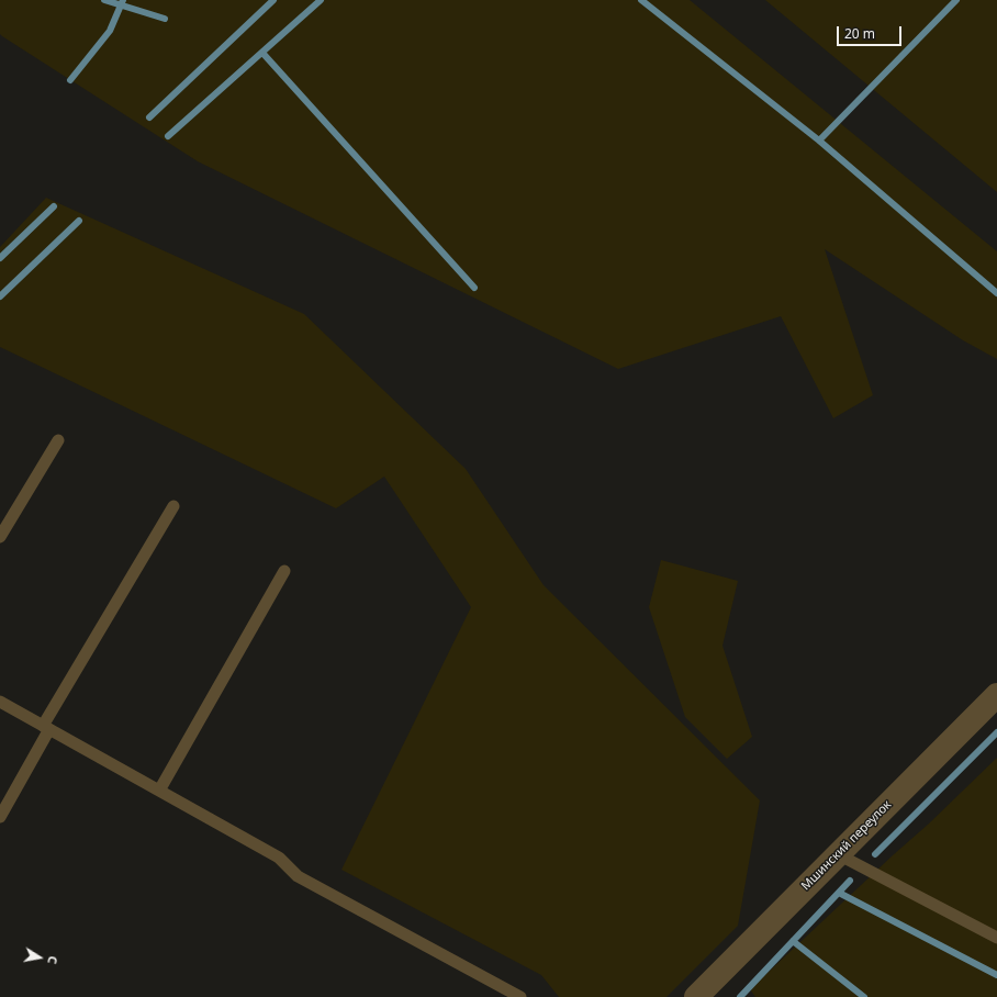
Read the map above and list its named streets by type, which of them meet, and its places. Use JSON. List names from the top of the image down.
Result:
{
  "streets": {
    "street": ["Мшинский переулок"]
  },
  "scale_bar": "20 m",
  "north": "right"
}
